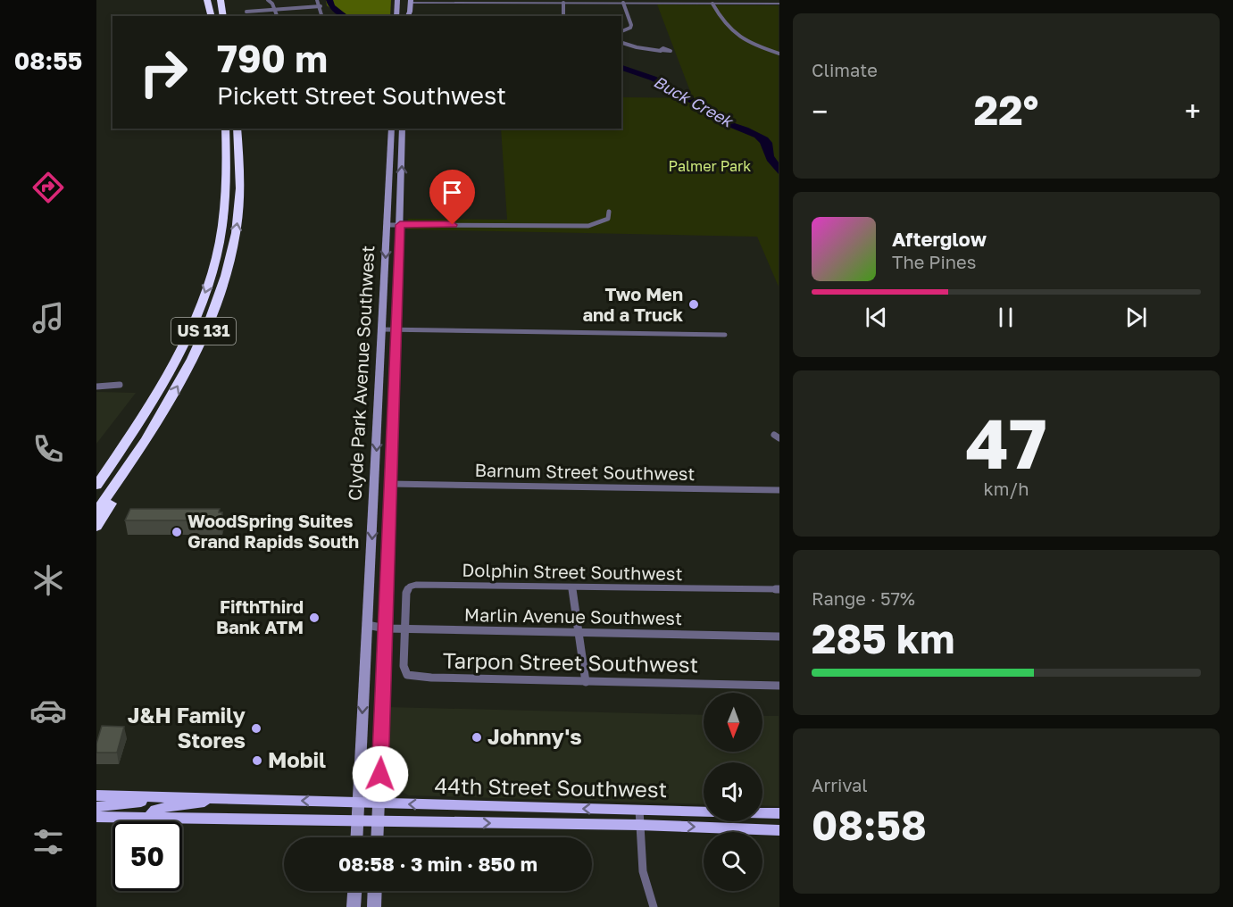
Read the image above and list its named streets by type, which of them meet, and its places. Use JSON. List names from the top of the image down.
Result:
{
  "streets": {
    "highway": ["US 131"],
    "main road": ["Clyde Park Avenue Southwest", "44th Street Southwest"],
    "street": [
      "Barnum Street Southwest",
      "Dolphin Street Southwest",
      "Marlin Avenue Southwest",
      "Tarpon Street Southwest"
    ]
  },
  "crossings": [
    ["Clyde Park Avenue Southwest", "Barnum Street Southwest"],
    ["Clyde Park Avenue Southwest", "Marlin Avenue Southwest"],
    ["Clyde Park Avenue Southwest", "44th Street Southwest"],
    ["Dolphin Street Southwest", "Marlin Avenue Southwest"],
    ["Dolphin Street Southwest", "Tarpon Street Southwest"],
    ["Marlin Avenue Southwest", "Tarpon Street Southwest"]
  ],
  "water": ["Buck Creek"],
  "parks": ["Palmer Park"],
  "places": [
    "Two Men and a Truck",
    "WoodSpring Suites Grand Rapids South",
    "FifthThird Bank ATM",
    "J&H Family Stores",
    "Johnny's",
    "Mobil"
  ],
  "north": "bottom",
  "page": {
    "tabs": "08:55",
    "tile": [
      "Climate",
      ["47", "km/h"],
      ["Range · 57%", "285 km"],
      ["Arrival", "08:58"]
    ],
    "turn": ["790 m", "Pickett Street Southwest"],
    "heat": ["−", "22°", "+"],
    "song": ["Afterglow", "The Pines"],
    "limit": "50",
    "trip": "08:58 · 3 min · 850 m"
  }
}
